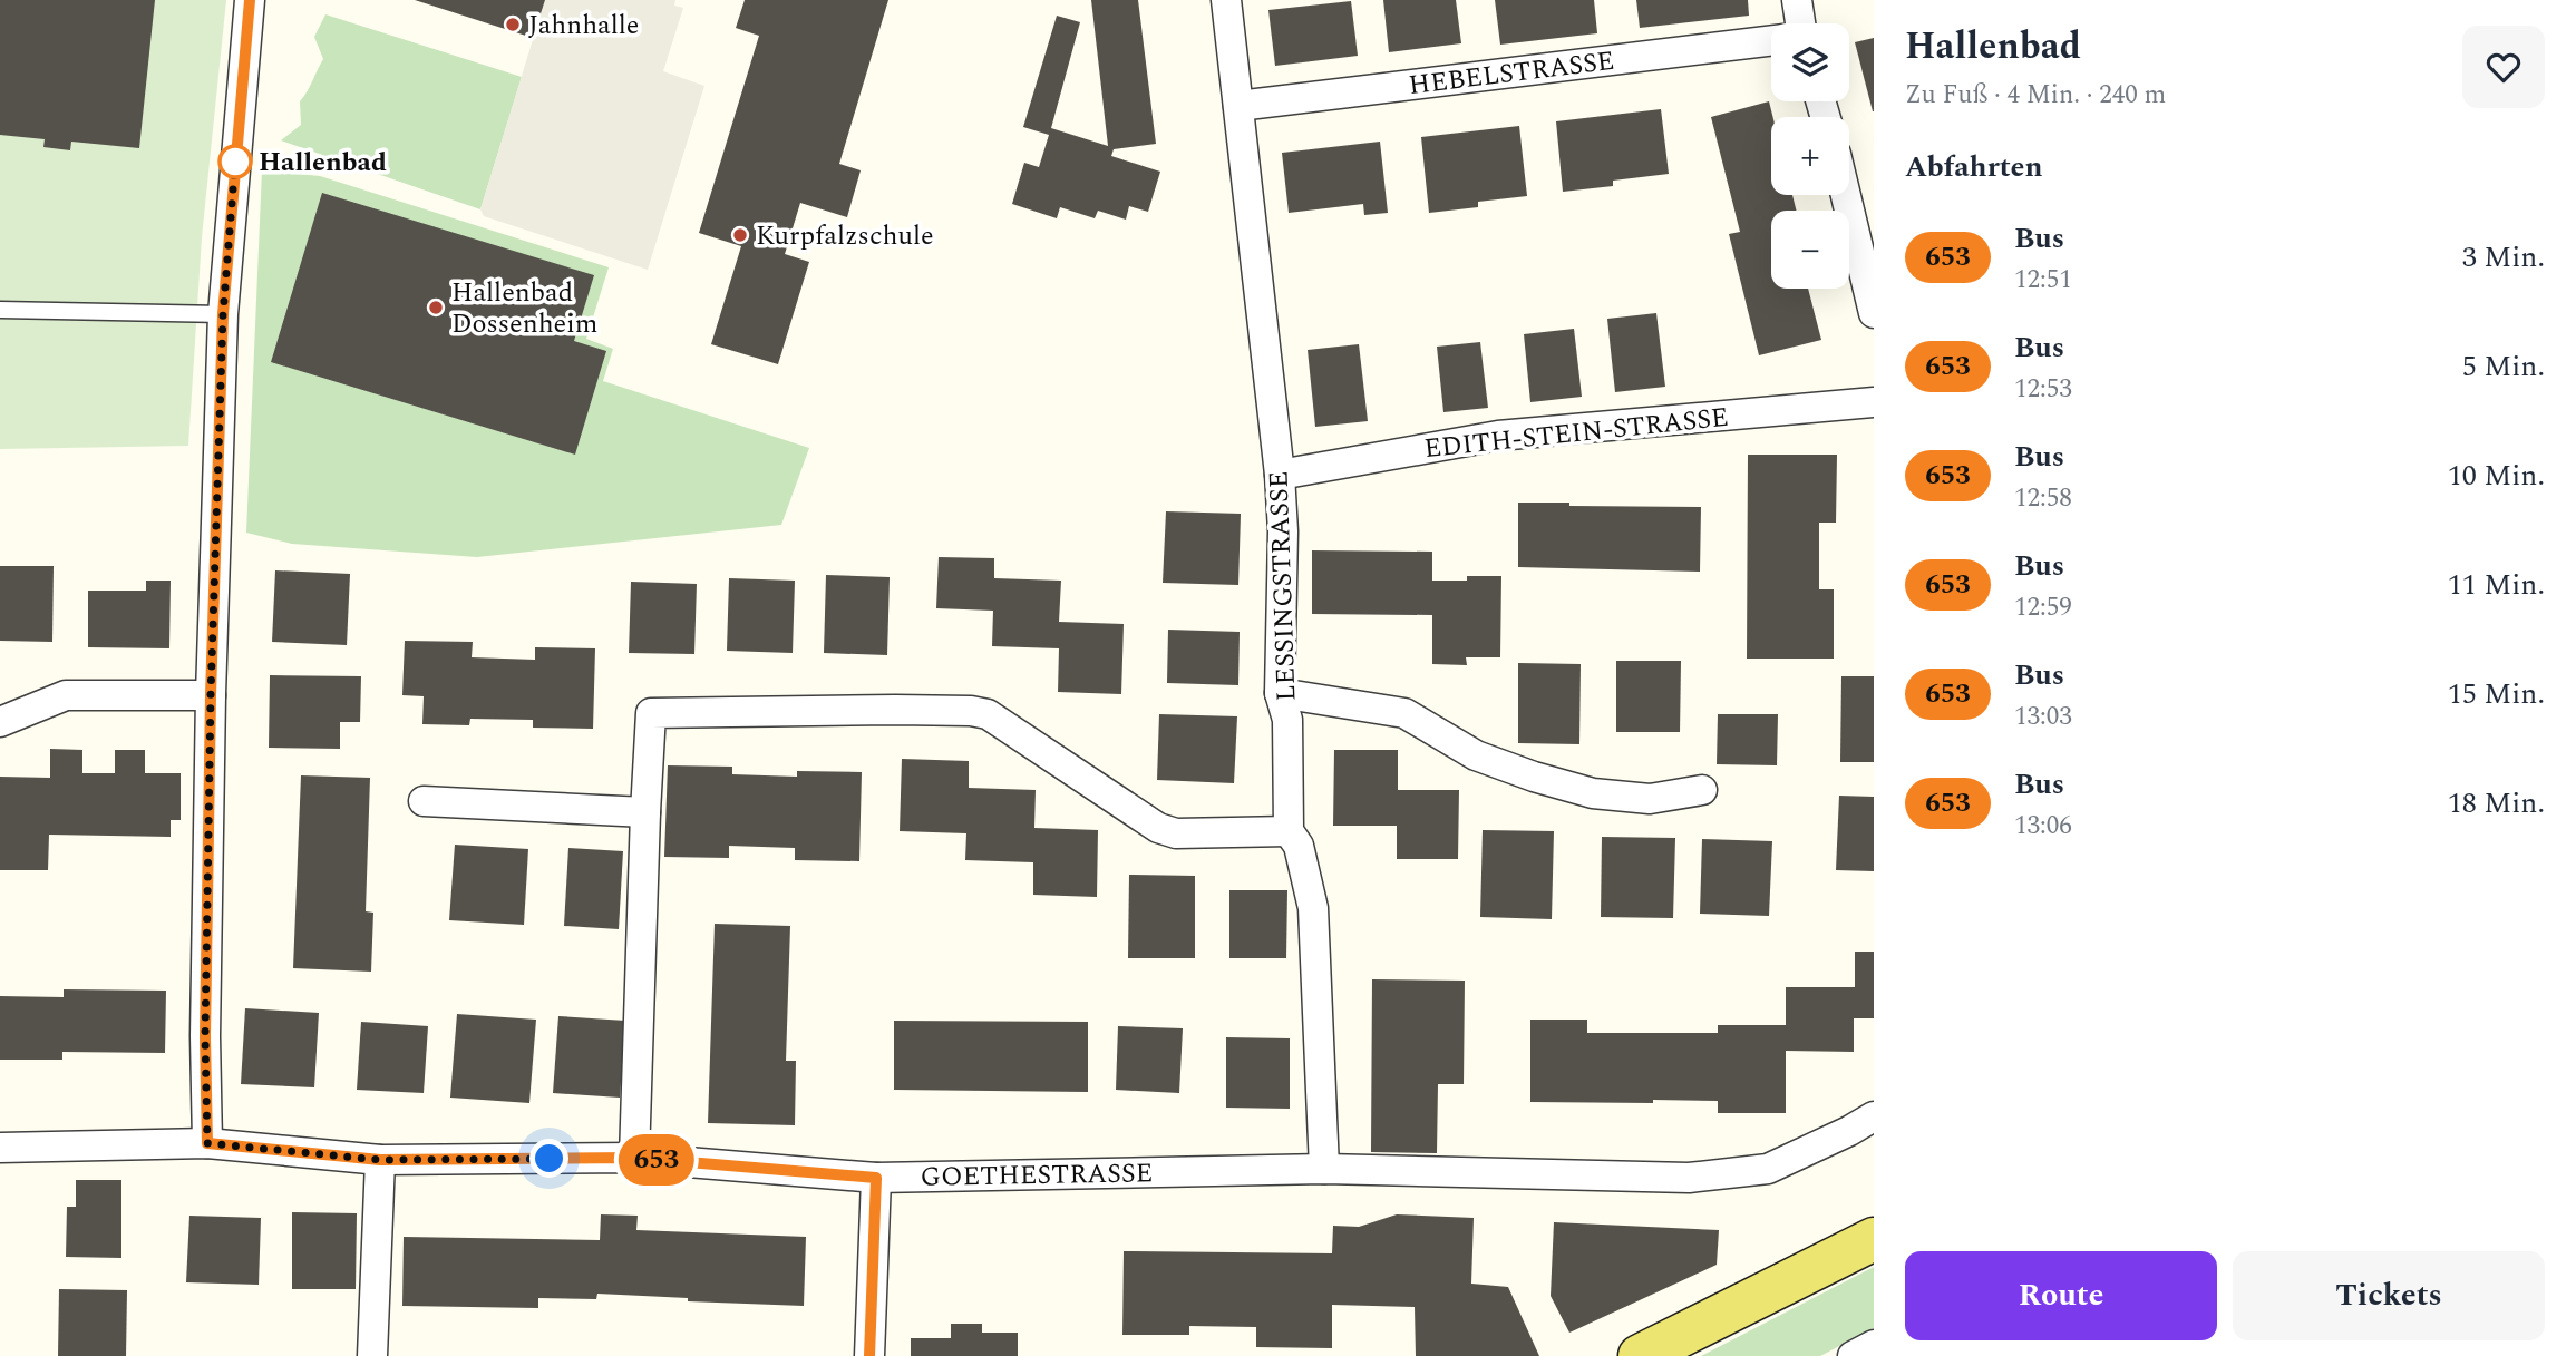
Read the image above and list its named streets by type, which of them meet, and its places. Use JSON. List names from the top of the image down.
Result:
{
  "streets": {
    "street": [
      "HEBELSTRASSE",
      "EDITH-STEIN-STRASSE",
      "LESSINGSTRASSE",
      "GOETHESTRASSE"
    ]
  },
  "crossings": [
    ["HEBELSTRASSE", "LESSINGSTRASSE"],
    ["EDITH-STEIN-STRASSE", "LESSINGSTRASSE"],
    ["LESSINGSTRASSE", "GOETHESTRASSE"]
  ],
  "places": [
    "Jahnhalle",
    "Hallenbad",
    "Kurpfalzschule",
    "Hallenbad Dossenheim"
  ],
  "lines": ["bus line 653"],
  "page": {
    "on_map": "653",
    "heading": [
      ["Hallenbad", "Zu Fuß · 4 Min. · 240 m"],
      "Abfahrten"
    ],
    "map_buttons": ["+", "−"],
    "list": [
      {
        "mark": "653",
        "name": "Bus",
        "note": "12:51",
        "value": "3 Min."
      },
      {
        "mark": "653",
        "name": "Bus",
        "note": "12:53",
        "value": "5 Min."
      },
      {
        "mark": "653",
        "name": "Bus",
        "note": "12:58",
        "value": "10 Min."
      },
      {
        "mark": "653",
        "name": "Bus",
        "note": "12:59",
        "value": "11 Min."
      },
      {
        "mark": "653",
        "name": "Bus",
        "note": "13:03",
        "value": "15 Min."
      },
      {
        "mark": "653",
        "name": "Bus",
        "note": "13:06",
        "value": "18 Min."
      }
    ],
    "buttons": ["Route", "Tickets"]
  }
}
